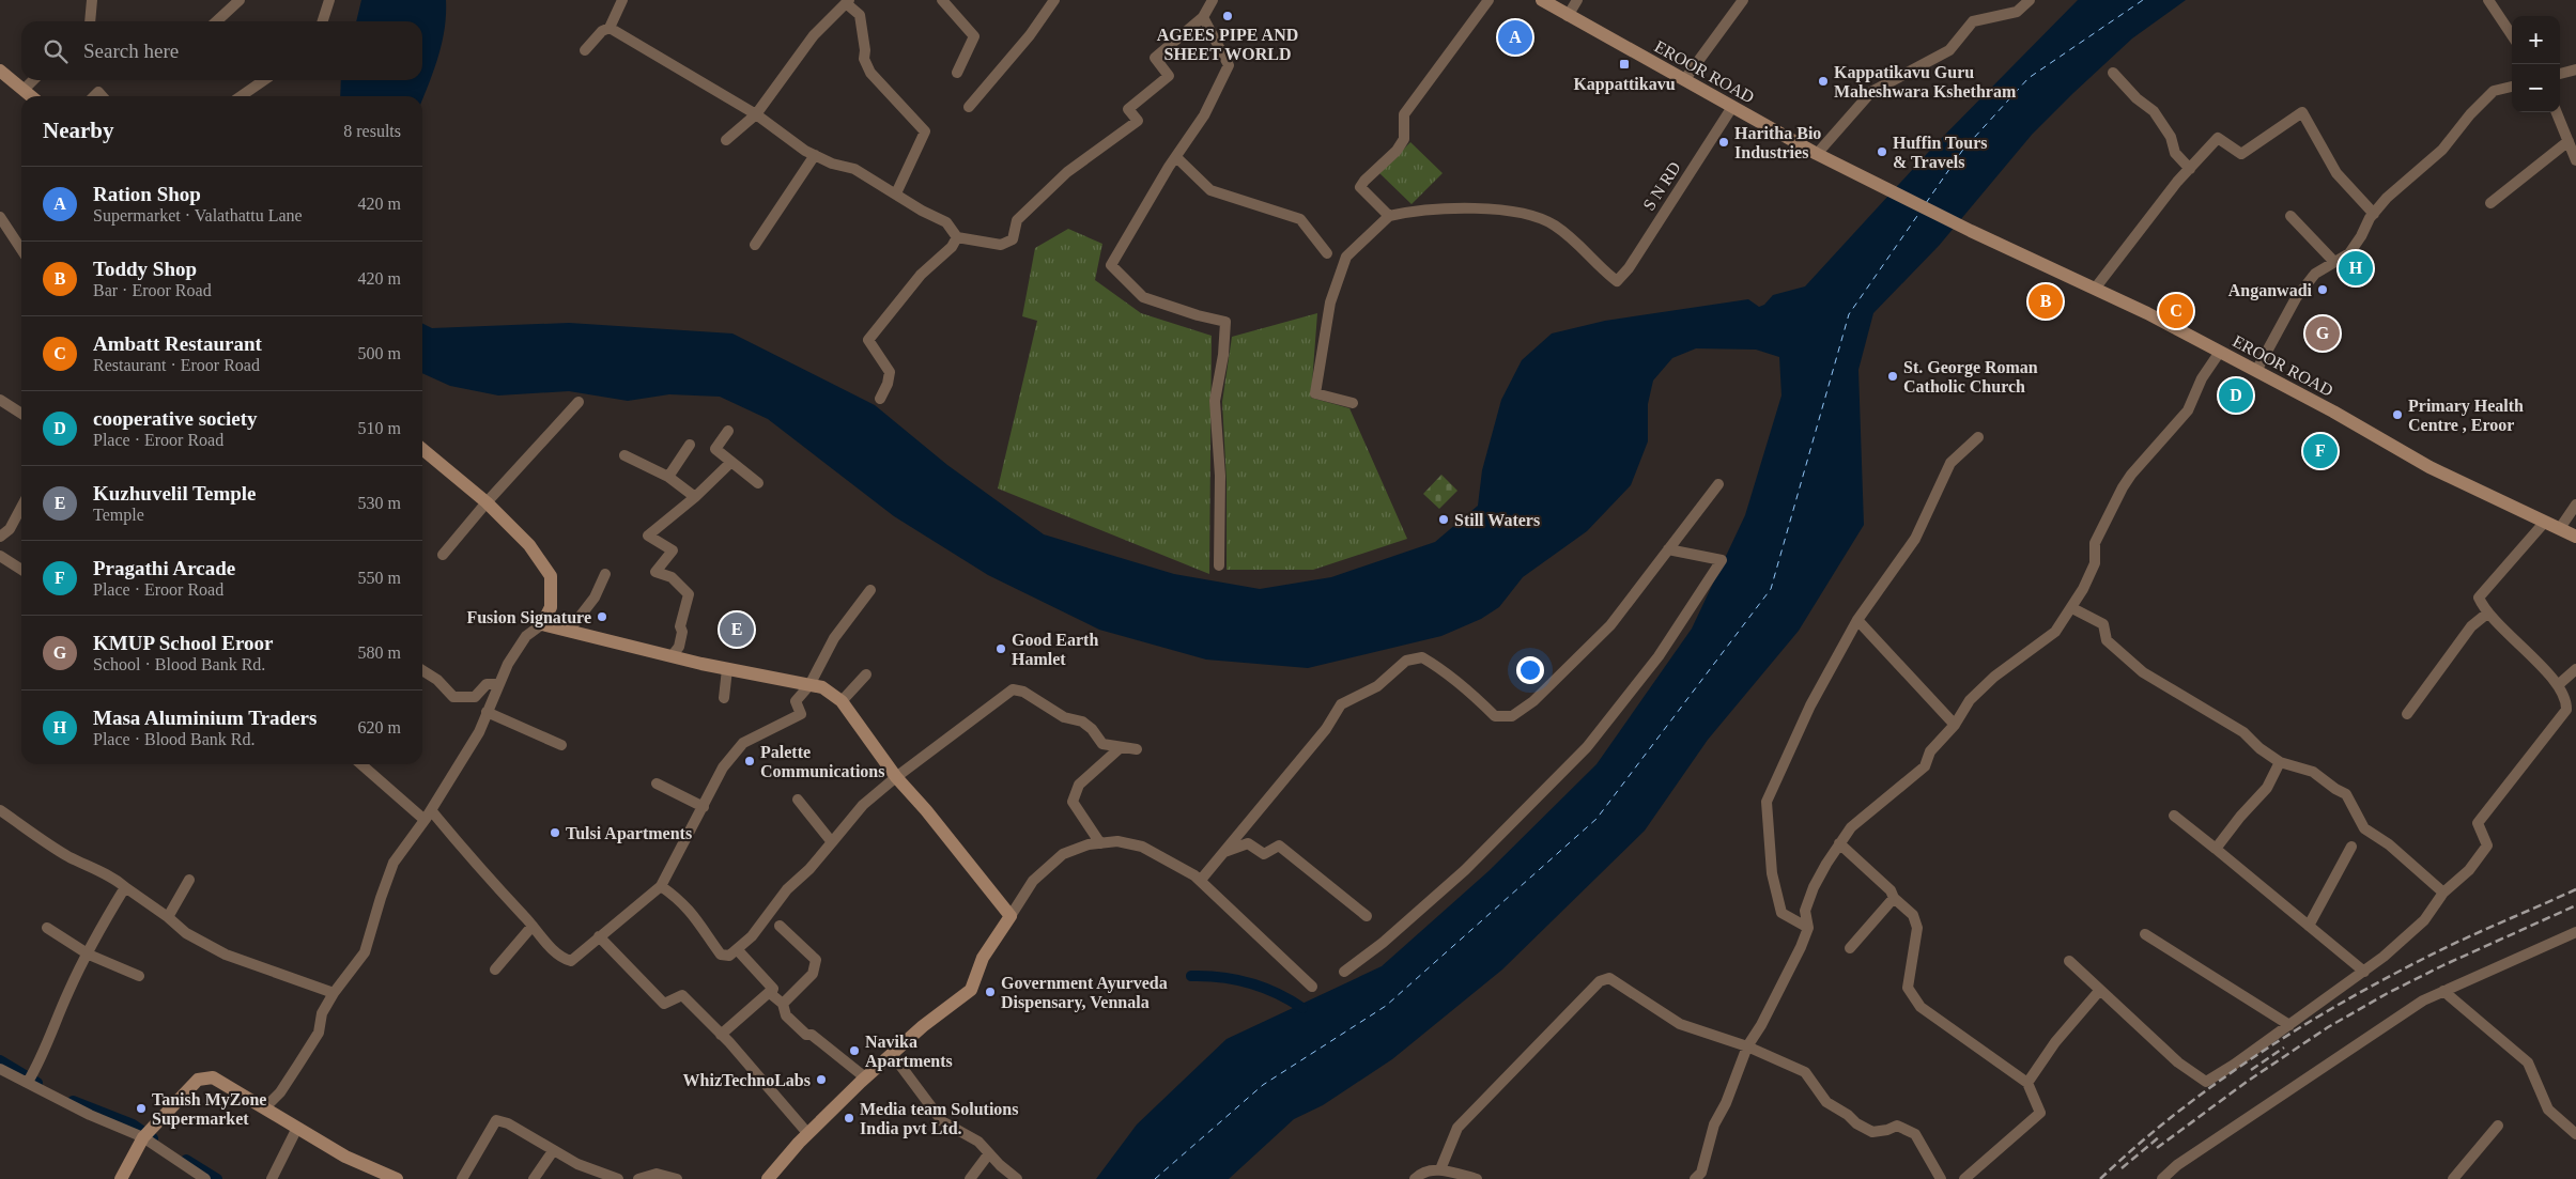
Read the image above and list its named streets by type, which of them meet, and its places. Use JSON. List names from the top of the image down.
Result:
{
  "streets": {
    "street": ["EROOR ROAD", "S N RD"]
  },
  "crossings": [
    ["EROOR ROAD", "S N RD"]
  ],
  "places": {
    "other": [
      "AGEES PIPE AND SHEET WORLD",
      "Kappatikavu Guru Maheshwara Kshethram",
      "Haritha Bio Industries",
      "Huffin Tours & Travels",
      "Anganwadi",
      "St. George Roman Catholic Church",
      "Primary Health Centre , Eroor",
      "Still Waters",
      "Fusion Signature",
      "Good Earth Hamlet",
      "Palette Communications",
      "Tulsi Apartments",
      "Government Ayurveda Dispensary, Vennala",
      "Navika Apartments",
      "WhizTechnoLabs",
      "Tanish MyZone Supermarket",
      "Media team Solutions India pvt Ltd."
    ],
    "transit": ["Kappattikavu"]
  },
  "page": {
    "map_buttons": ["+", "−"],
    "pins": [
      "A",
      "H",
      "B",
      "C",
      "G",
      "D",
      "F",
      "E"
    ],
    "search": "Search here",
    "heading": ["Nearby", "8 results"],
    "list": [
      {
        "mark": "A",
        "name": "Ration Shop",
        "note": "Supermarket · Valathattu Lane",
        "value": "420 m"
      },
      {
        "mark": "B",
        "name": "Toddy Shop",
        "note": "Bar · Eroor Road",
        "value": "420 m"
      },
      {
        "mark": "C",
        "name": "Ambatt Restaurant",
        "note": "Restaurant · Eroor Road",
        "value": "500 m"
      },
      {
        "mark": "D",
        "name": "cooperative society",
        "note": "Place · Eroor Road",
        "value": "510 m"
      },
      {
        "mark": "E",
        "name": "Kuzhuvelil Temple",
        "note": "Temple",
        "value": "530 m"
      },
      {
        "mark": "F",
        "name": "Pragathi Arcade",
        "note": "Place · Eroor Road",
        "value": "550 m"
      },
      {
        "mark": "G",
        "name": "KMUP School Eroor",
        "note": "School · Blood Bank Rd.",
        "value": "580 m"
      },
      {
        "mark": "H",
        "name": "Masa Aluminium Traders",
        "note": "Place · Blood Bank Rd.",
        "value": "620 m"
      }
    ]
  }
}
